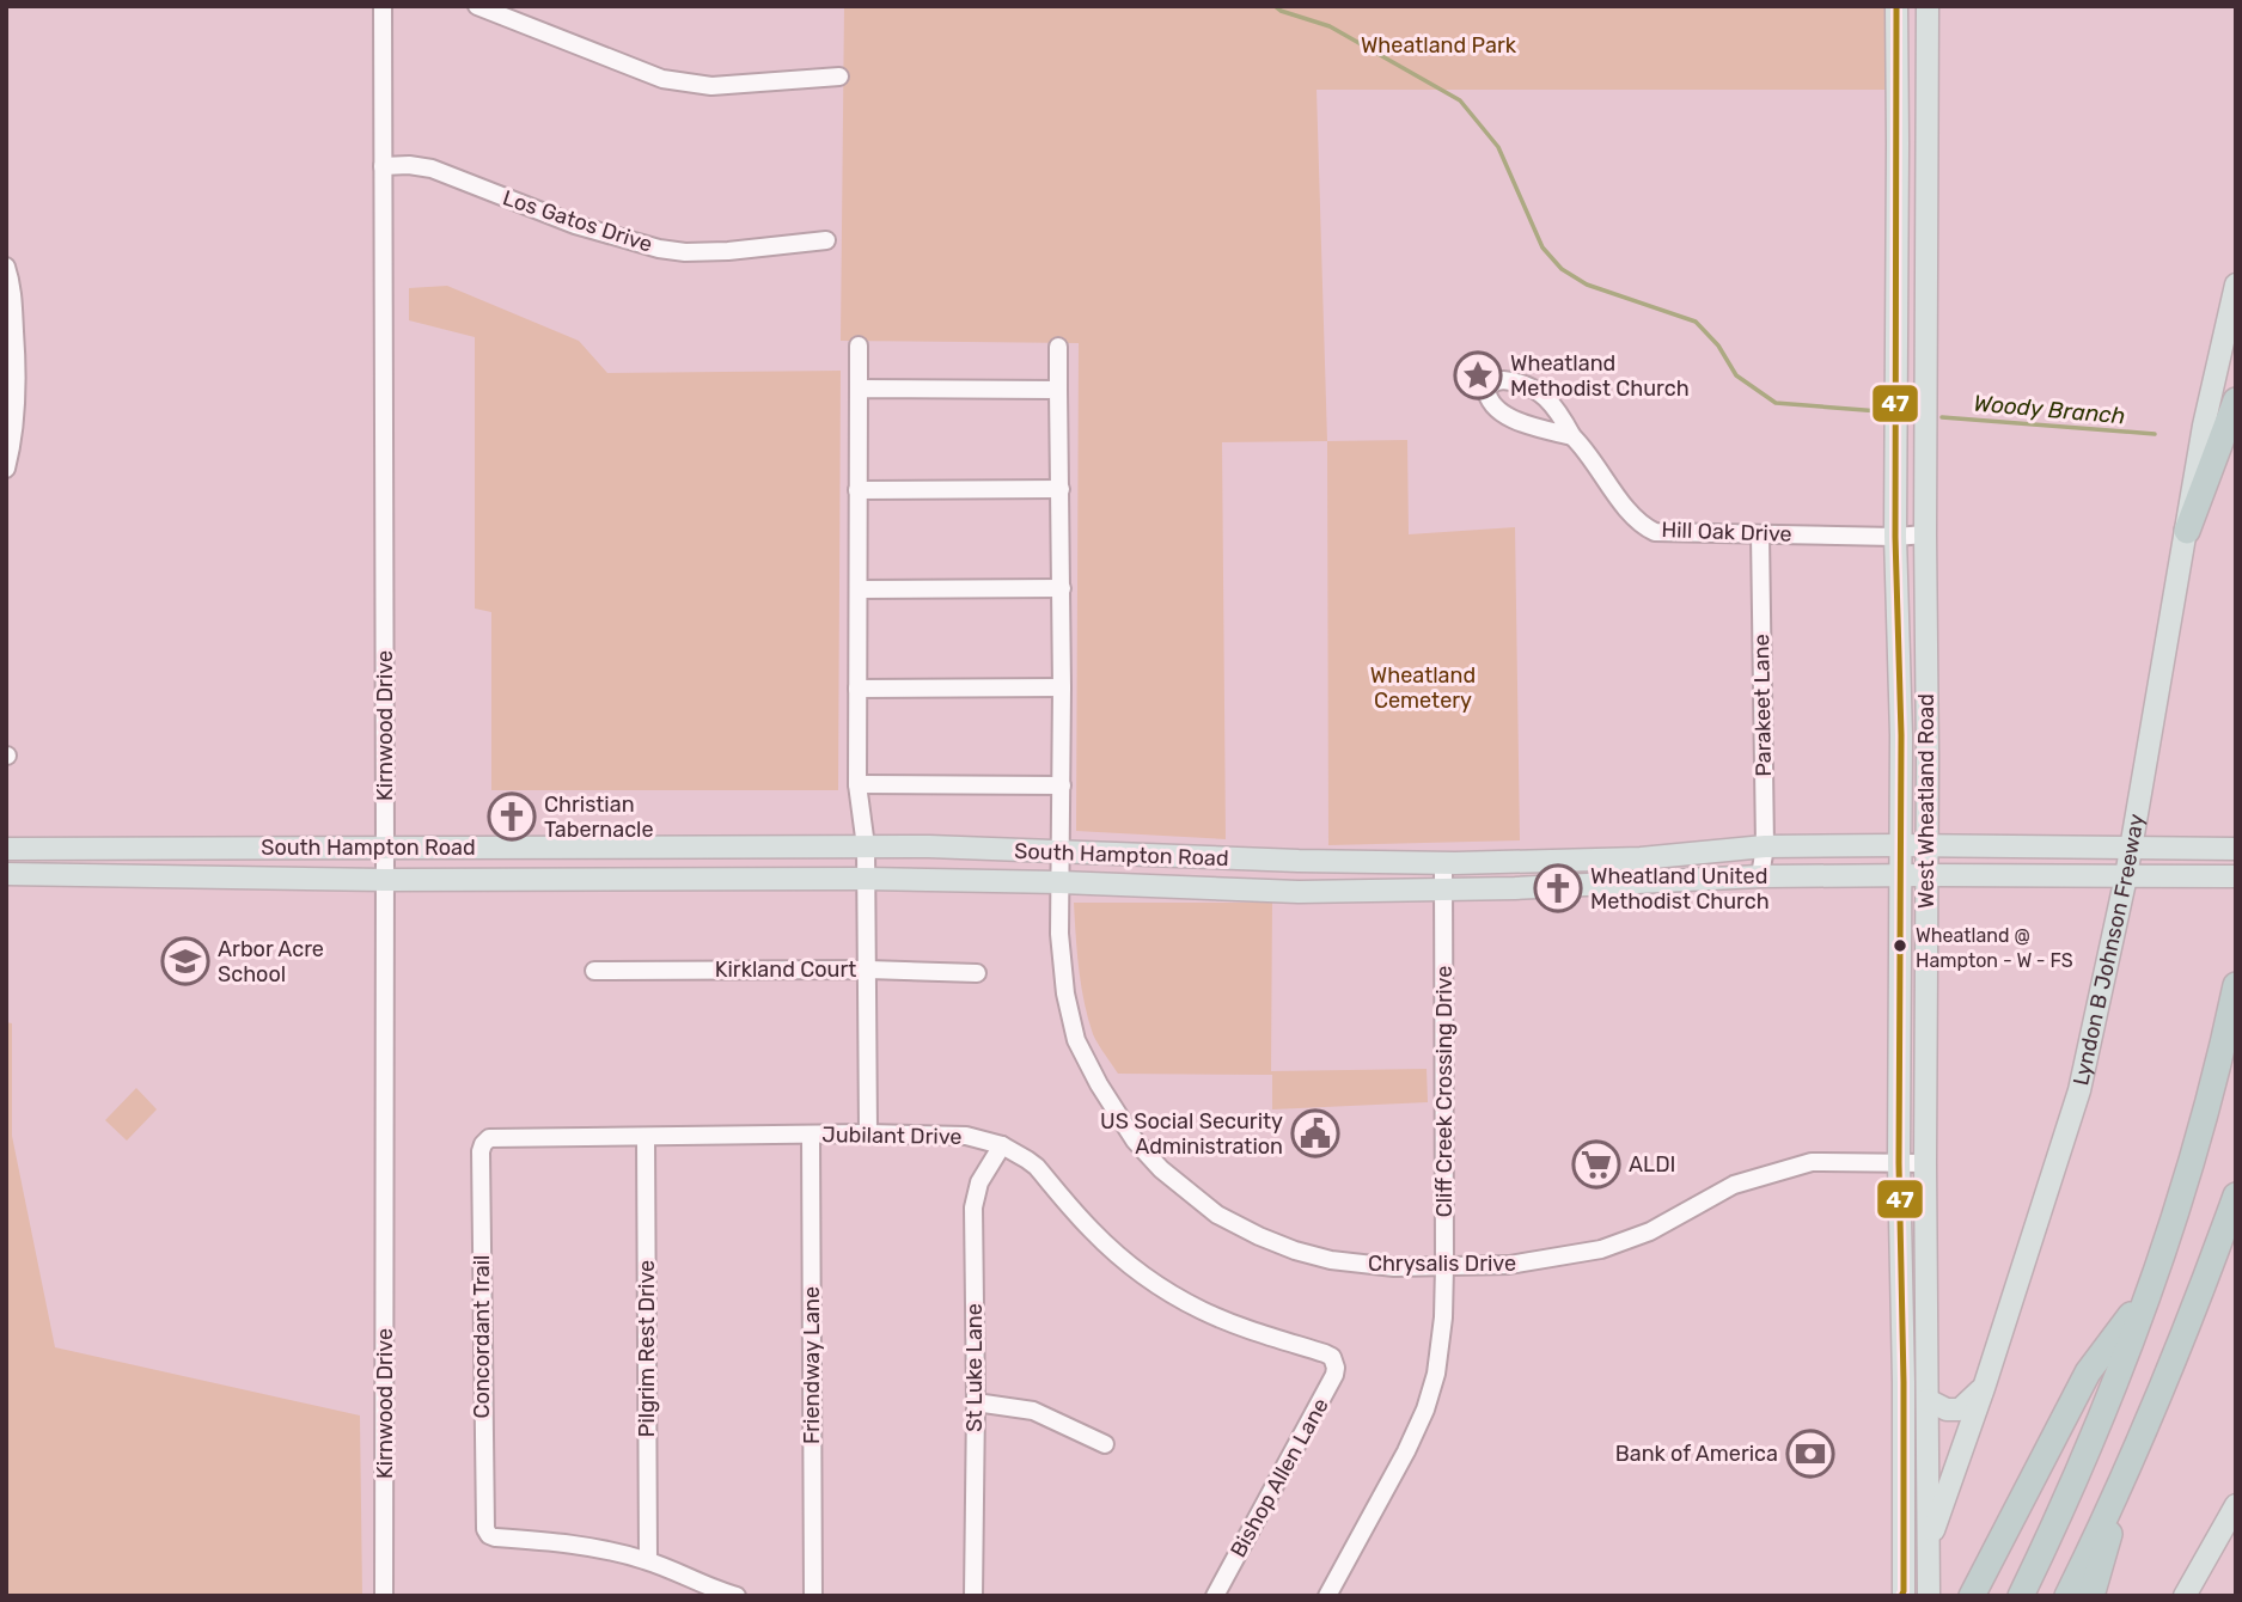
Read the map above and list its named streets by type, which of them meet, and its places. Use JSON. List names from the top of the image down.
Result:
{
  "streets": {
    "main road": ["West Wheatland Road", "South Hampton Road", "Lyndon B Johnson Freeway"],
    "street": [
      "Los Gatos Drive",
      "Hill Oak Drive",
      "Parakeet Lane",
      "Kirnwood Drive",
      "Kirkland Court",
      "Cliff Creek Crossing Drive",
      "Jubilant Drive",
      "Chrysalis Drive",
      "Concordant Trail",
      "Pilgrim Rest Drive",
      "Friendway Lane",
      "St Luke Lane",
      "Bishop Allen Lane"
    ]
  },
  "crossings": [
    ["Los Gatos Drive", "Kirnwood Drive"],
    ["Hill Oak Drive", "Parakeet Lane"],
    ["Hill Oak Drive", "West Wheatland Road"],
    ["Parakeet Lane", "South Hampton Road"],
    ["Kirnwood Drive", "South Hampton Road"],
    ["West Wheatland Road", "South Hampton Road"],
    ["West Wheatland Road", "Lyndon B Johnson Freeway"],
    ["West Wheatland Road", "Chrysalis Drive"],
    ["South Hampton Road", "Lyndon B Johnson Freeway"],
    ["South Hampton Road", "Cliff Creek Crossing Drive"],
    ["South Hampton Road", "Chrysalis Drive"],
    ["Cliff Creek Crossing Drive", "Chrysalis Drive"],
    ["Jubilant Drive", "Concordant Trail"],
    ["Jubilant Drive", "Pilgrim Rest Drive"],
    ["Jubilant Drive", "Friendway Lane"],
    ["Jubilant Drive", "St Luke Lane"],
    ["Jubilant Drive", "Bishop Allen Lane"],
    ["Concordant Trail", "Pilgrim Rest Drive"]
  ],
  "water": ["Woody Branch"],
  "parks": ["Wheatland Park", "Wheatland Cemetery"],
  "places": {
    "place": ["Wheatland Methodist Church"],
    "church": ["Christian Tabernacle", "Wheatland United Methodist Church"],
    "other": ["Wheatland @ Hampton - W - FS"],
    "school or university": ["Arbor Acre School"],
    "public building": ["US Social Security Administration"],
    "supermarket": ["ALDI"],
    "bank": ["Bank of America"]
  },
  "lines": ["transit line 47"]
}
